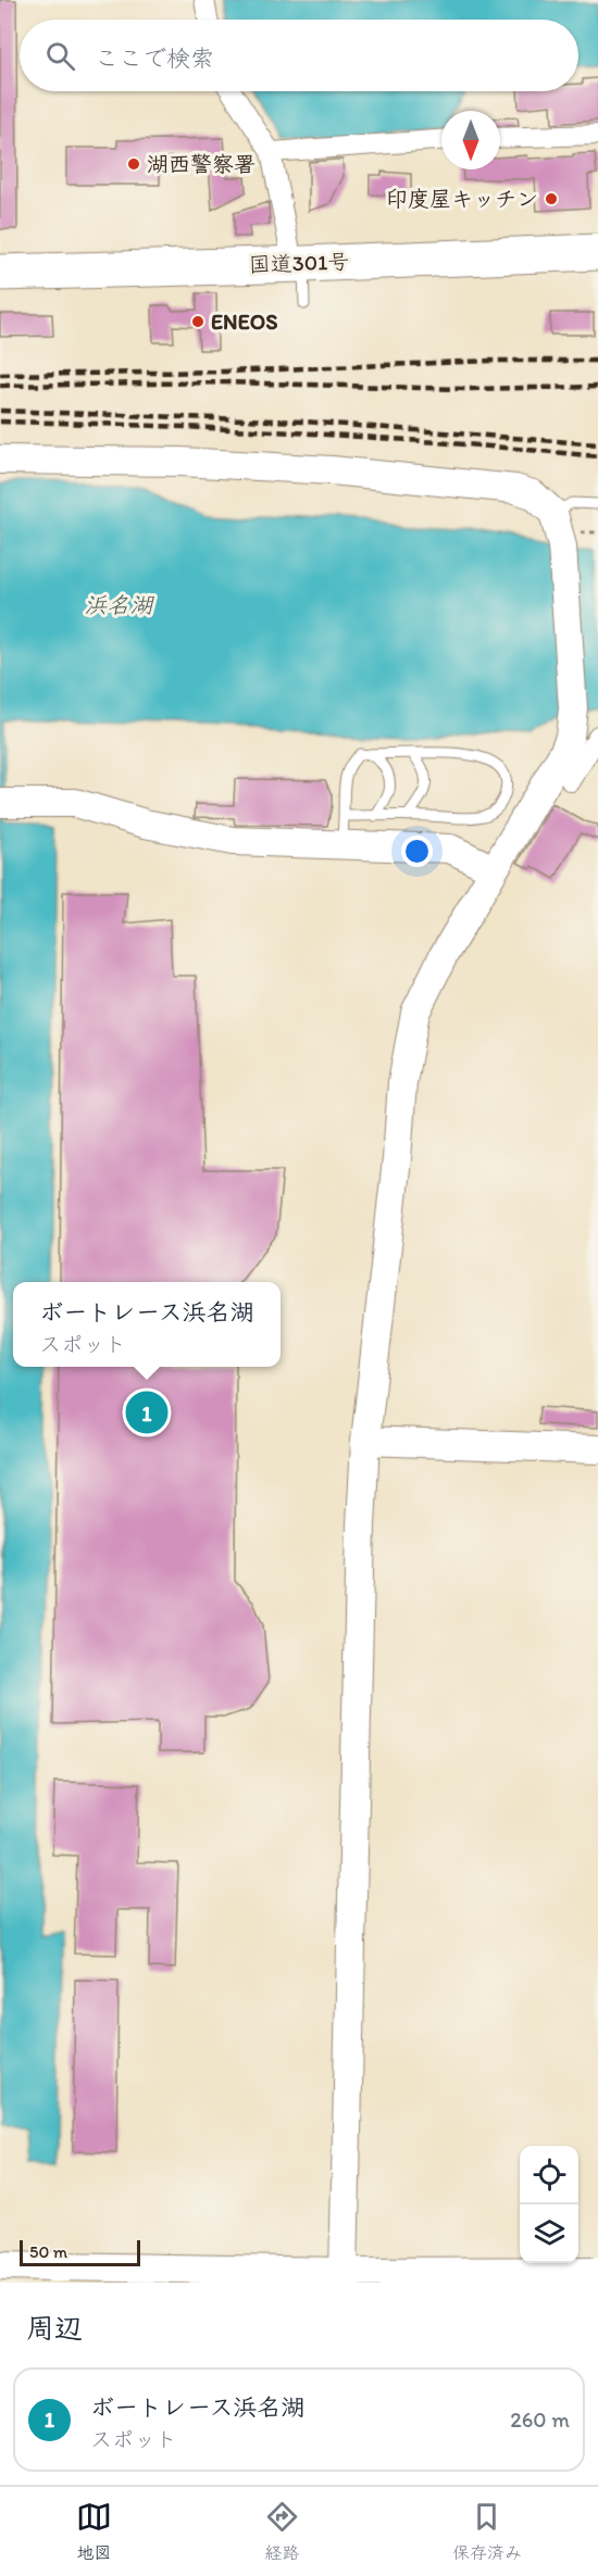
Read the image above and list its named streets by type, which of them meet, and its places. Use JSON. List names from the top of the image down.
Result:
{
  "streets": {
    "highway": ["国道301号"]
  },
  "water": ["浜名湖"],
  "places": ["湖西警察署", "印度屋キッチン", "ENEOS"],
  "scale_bar": "50 m",
  "north": "bottom",
  "page": {
    "search": "ここで検索",
    "popup": ["ボートレース浜名湖", "スポット"],
    "pins": "1",
    "scale": "50 m",
    "heading": "周辺",
    "list": [
      {
        "mark": "1",
        "name": "ボートレース浜名湖",
        "note": "スポット",
        "value": "260 m"
      }
    ],
    "nav": ["地図", "経路", "保存済み"]
  }
}
